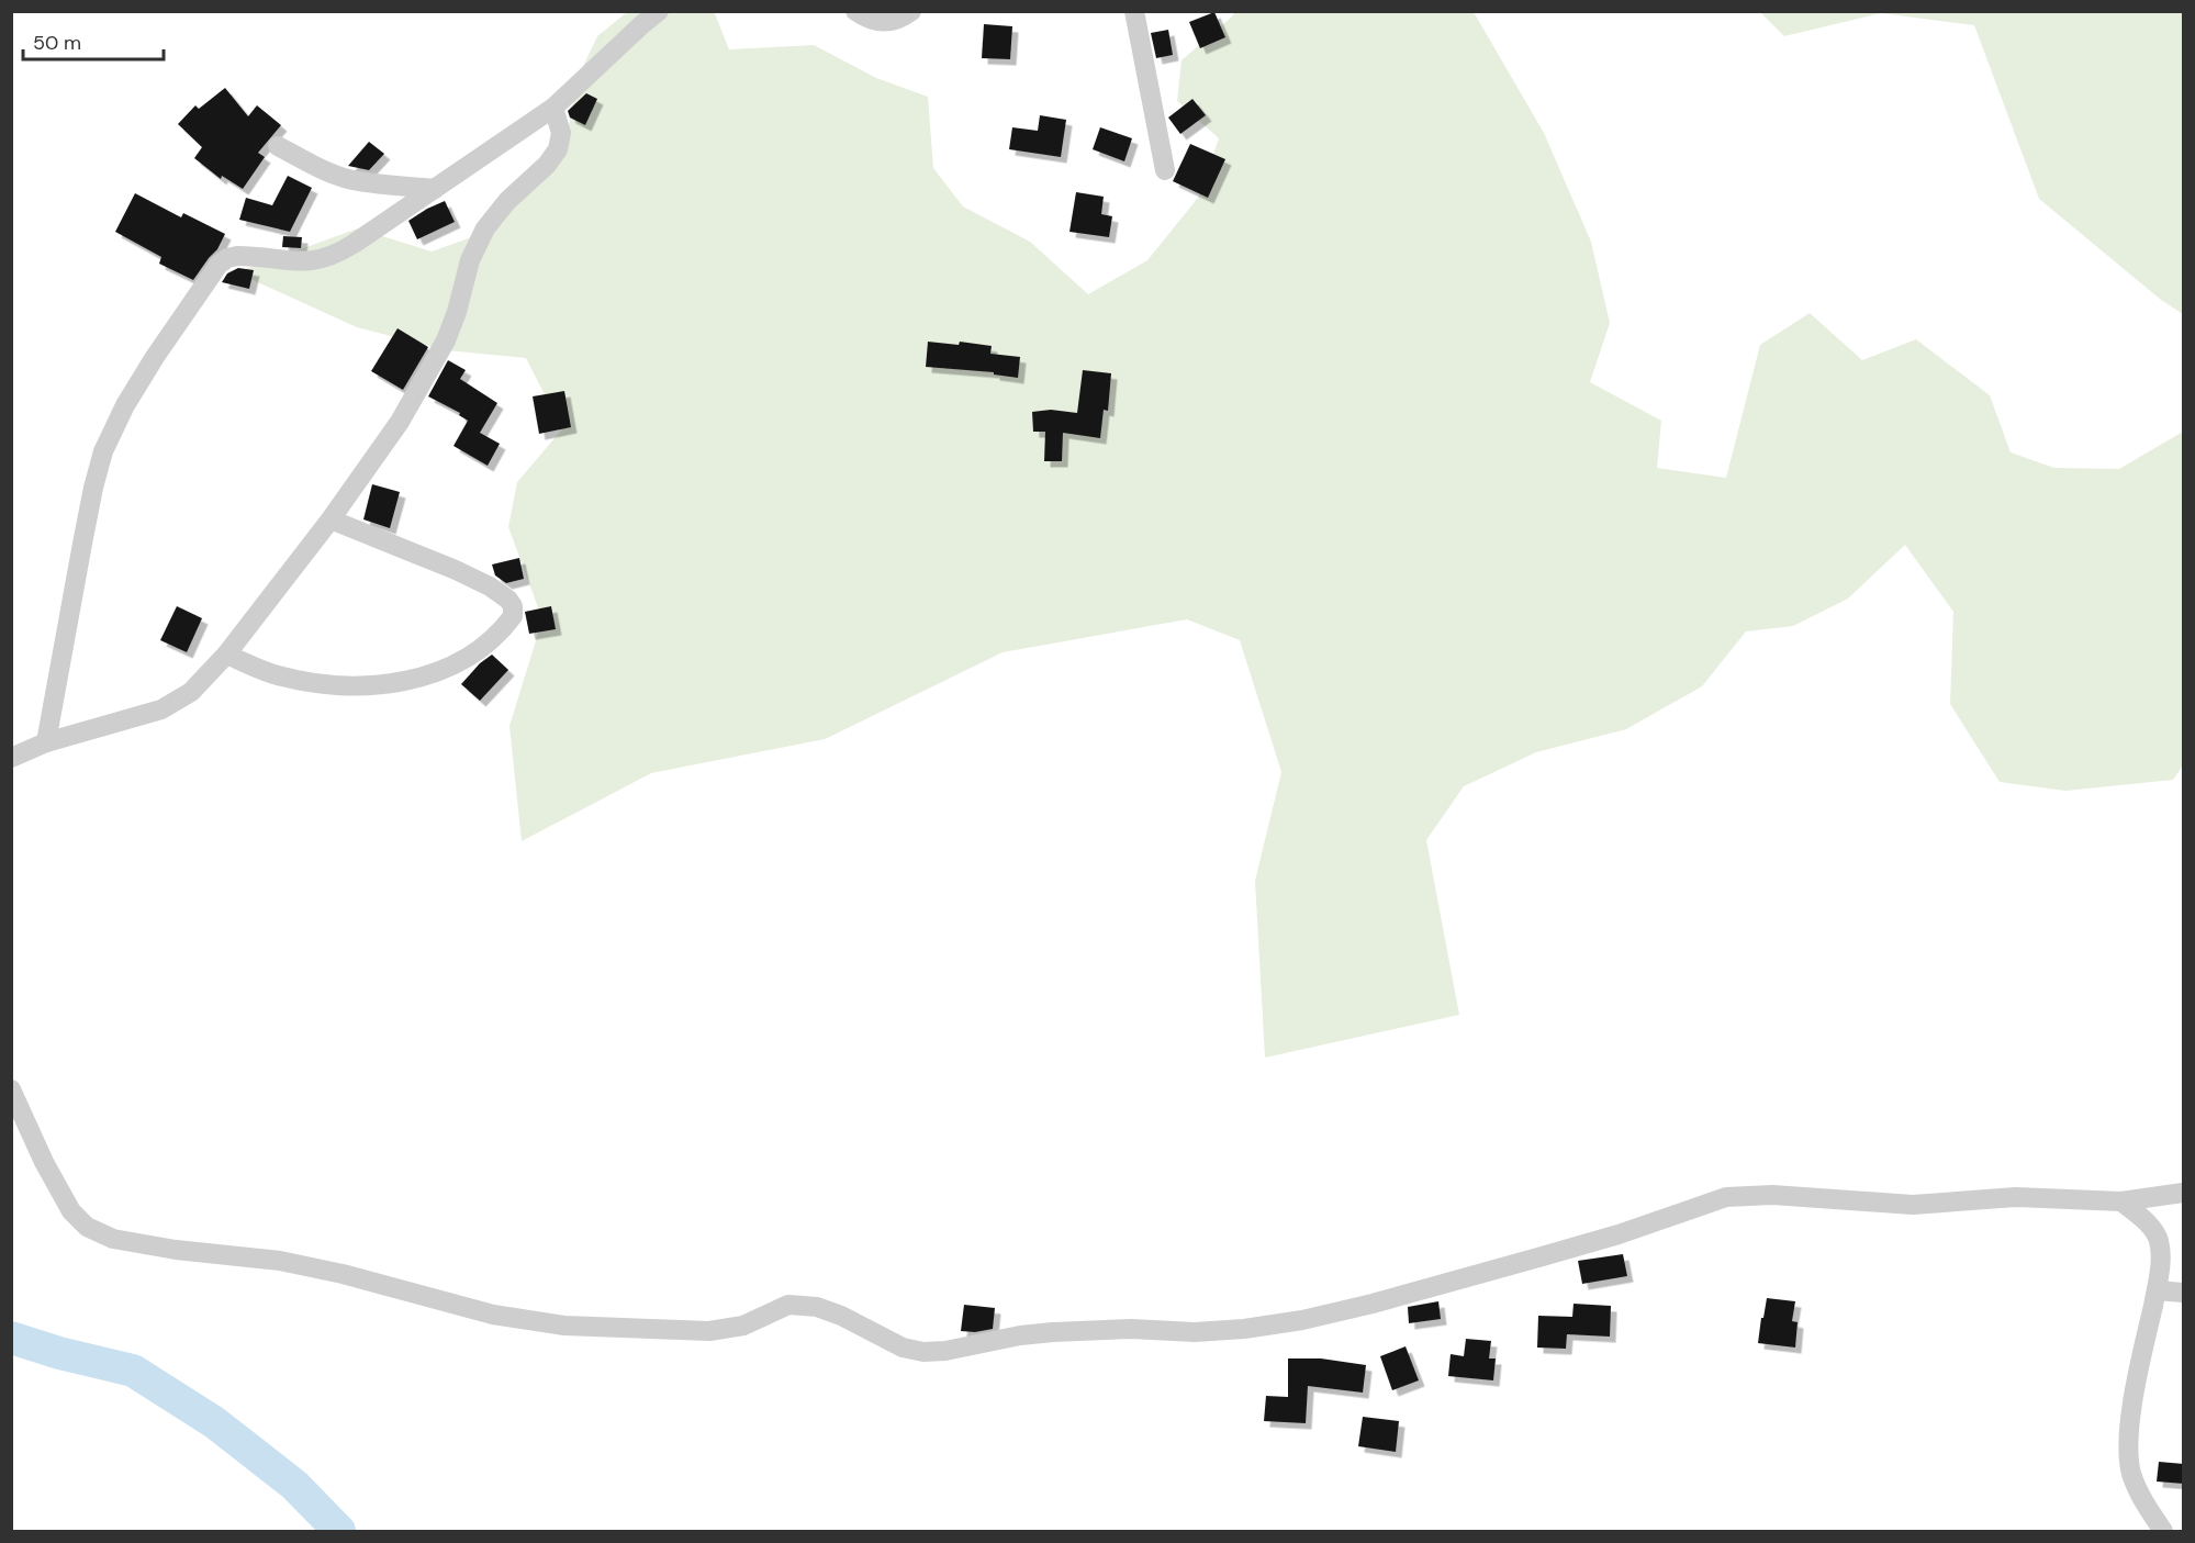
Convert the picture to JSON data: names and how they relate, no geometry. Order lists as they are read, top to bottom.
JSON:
{
  "scale_bar": "50 m"
}
